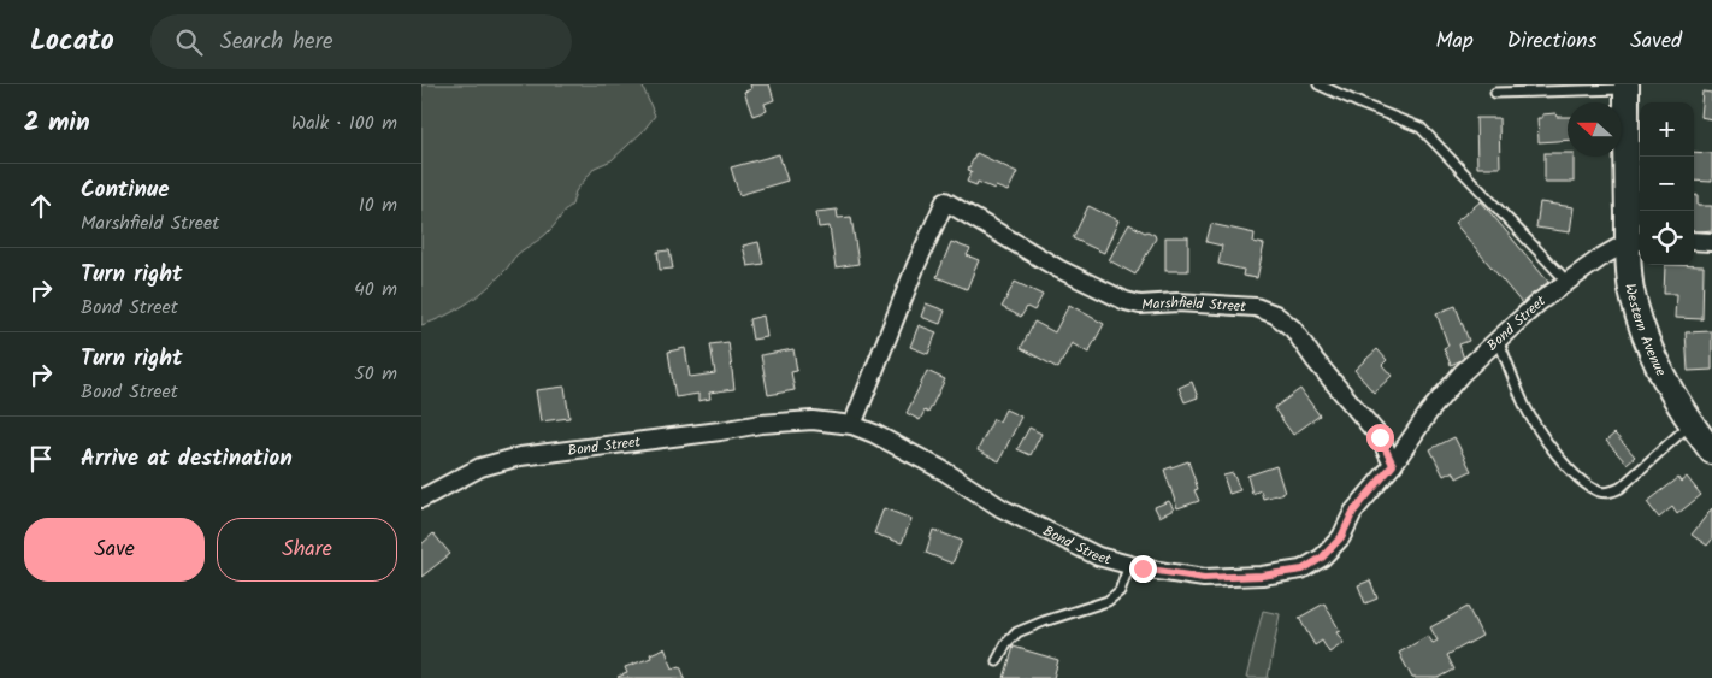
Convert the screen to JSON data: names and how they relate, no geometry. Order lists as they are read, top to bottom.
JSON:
{
  "streets": {
    "main road": ["Western Avenue"],
    "street": ["Marshfield Street", "Bond Street"]
  },
  "crossings": [
    ["Marshfield Street", "Bond Street"],
    ["Bond Street", "Western Avenue"]
  ],
  "north": "left",
  "page": {
    "header": "Locato",
    "search": "Search here",
    "nav": ["Map", "Directions", "Saved"],
    "heading": ["2 min", "Walk · 100 m"],
    "map_buttons": ["+", "−"],
    "list": [
      ["Continue", "Marshfield Street", "10 m"],
      ["Turn right", "Bond Street", "40 m"],
      ["Turn right", "Bond Street", "50 m"],
      "Arrive at destination"
    ],
    "buttons": ["Save", "Share"]
  }
}
